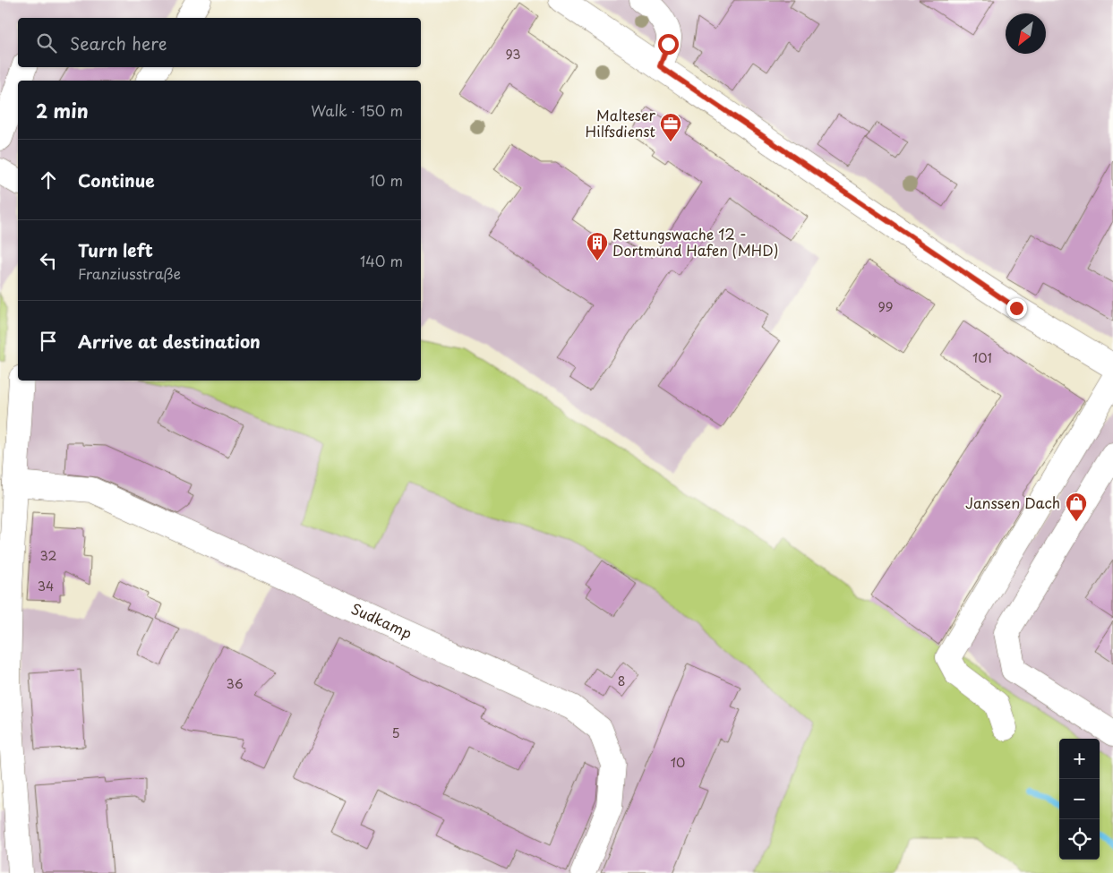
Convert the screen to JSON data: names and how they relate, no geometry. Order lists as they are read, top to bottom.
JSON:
{
  "streets": {
    "street": ["Sudkamp"]
  },
  "places": {
    "office": ["Malteser Hilfsdienst"],
    "building": ["Rettungswache 12 - Dortmund Hafen (MHD)"],
    "shop": ["Janssen Dach"]
  },
  "house_numbers": [
    "93",
    "99",
    "101",
    "32",
    "34",
    "8",
    "36",
    "5",
    "10"
  ],
  "north": "bottom left",
  "page": {
    "search": "Search here",
    "heading": ["2 min", "Walk · 150 m"],
    "list": [
      ["Continue", "10 m"],
      ["Turn left", "Franziusstraße", "140 m"],
      "Arrive at destination"
    ],
    "map_buttons": ["+", "−"]
  }
}
